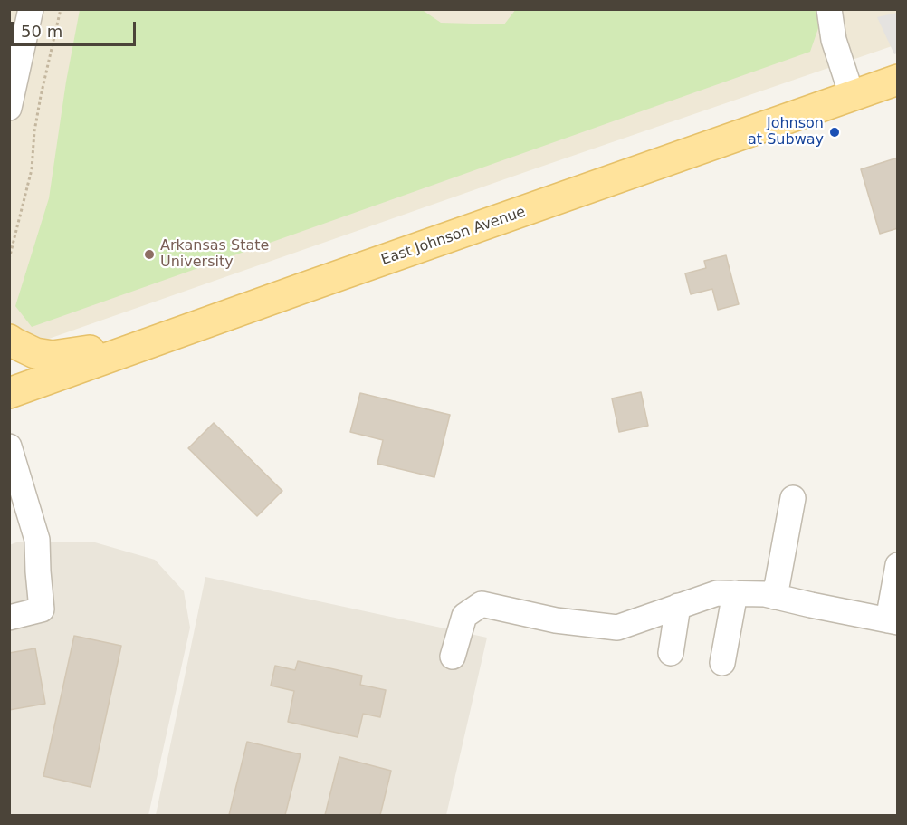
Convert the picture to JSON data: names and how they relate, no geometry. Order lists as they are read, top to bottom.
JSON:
{
  "streets": {
    "main road": ["East Johnson Avenue"]
  },
  "places": ["Johnson at Subway", "Arkansas State University"],
  "scale_bar": "50 m"
}
